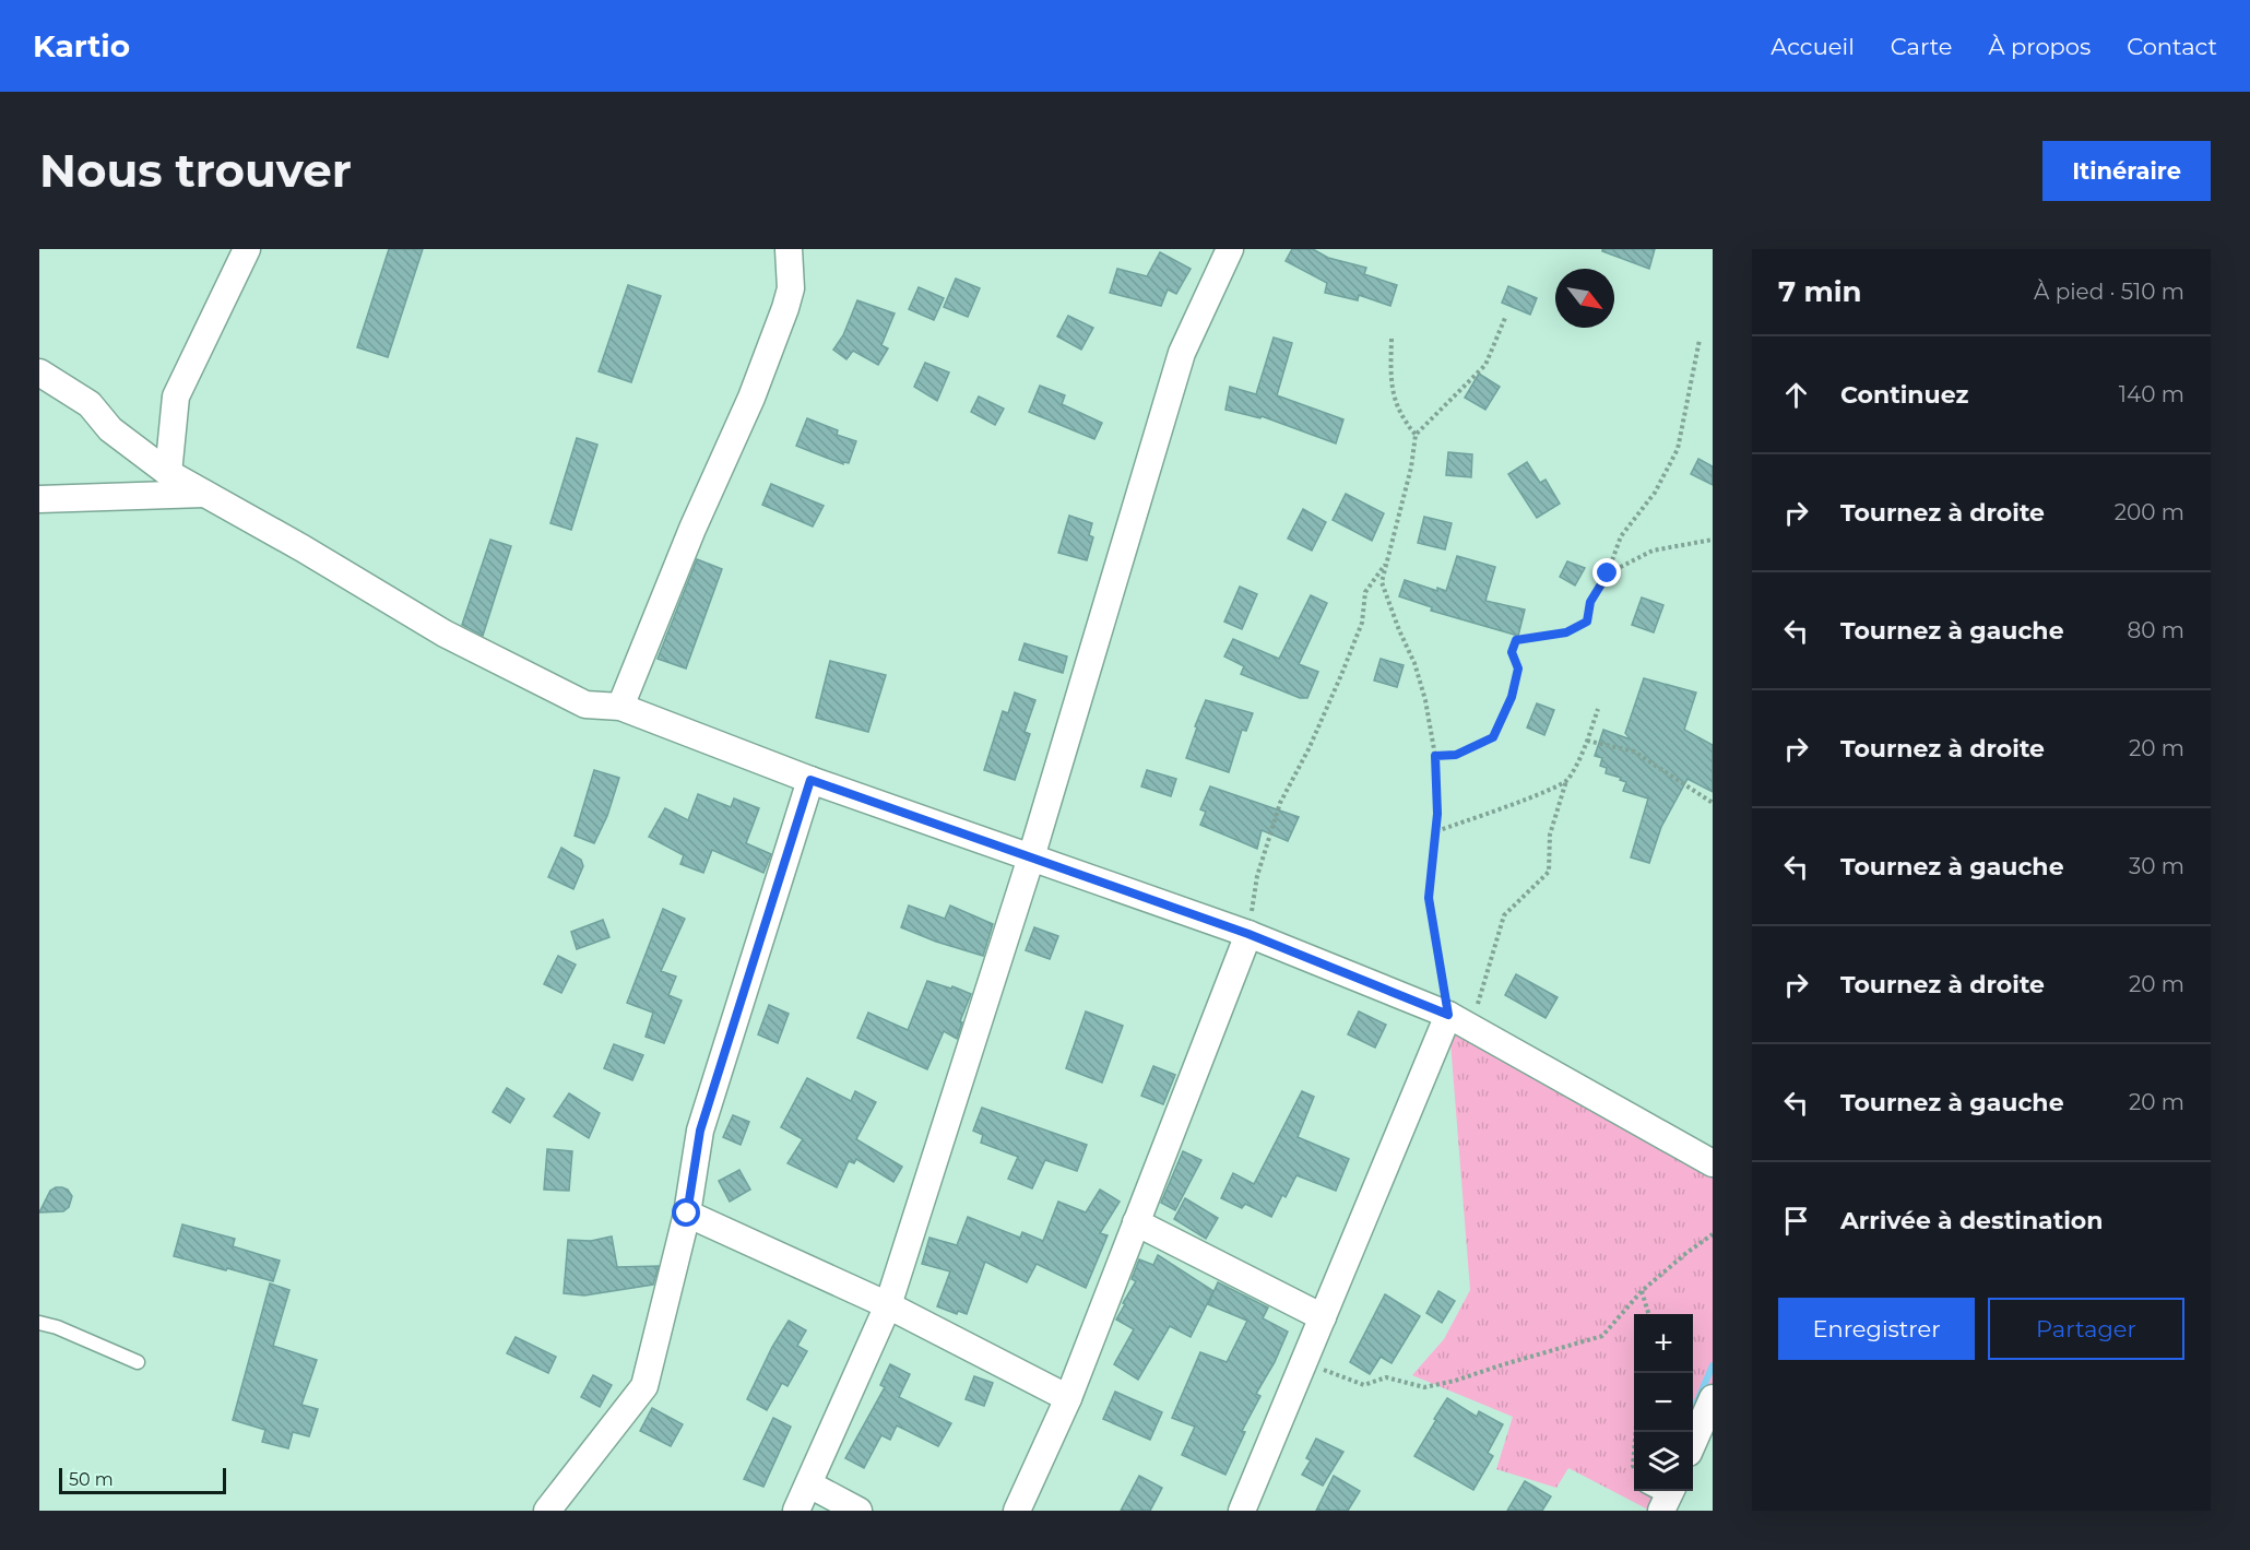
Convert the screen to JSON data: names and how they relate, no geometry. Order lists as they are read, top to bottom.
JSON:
{
  "scale_bar": "50 m",
  "north": "bottom right",
  "page": {
    "header": "Kartio",
    "nav": [
      "Accueil",
      "Carte",
      "À propos",
      "Contact"
    ],
    "buttons": [
      "Itinéraire",
      ["Enregistrer", "Partager"]
    ],
    "title": "Nous trouver",
    "heading": ["7 min", "À pied · 510 m"],
    "list": [
      ["Continuez", "140 m"],
      ["Tournez à droite", "200 m"],
      ["Tournez à gauche", "80 m"],
      ["Tournez à droite", "20 m"],
      ["Tournez à gauche", "30 m"],
      ["Tournez à droite", "20 m"],
      ["Tournez à gauche", "20 m"],
      "Arrivée à destination"
    ],
    "map_buttons": ["+", "−"],
    "scale": "50 m"
  }
}
